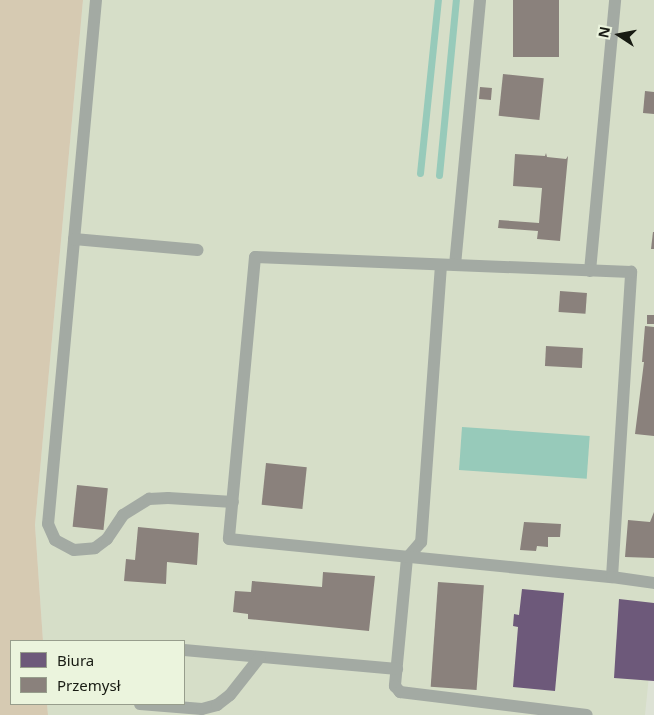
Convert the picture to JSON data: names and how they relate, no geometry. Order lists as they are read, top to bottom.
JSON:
{
  "legend": ["Biura", "Przemysł"],
  "north": "left"
}
